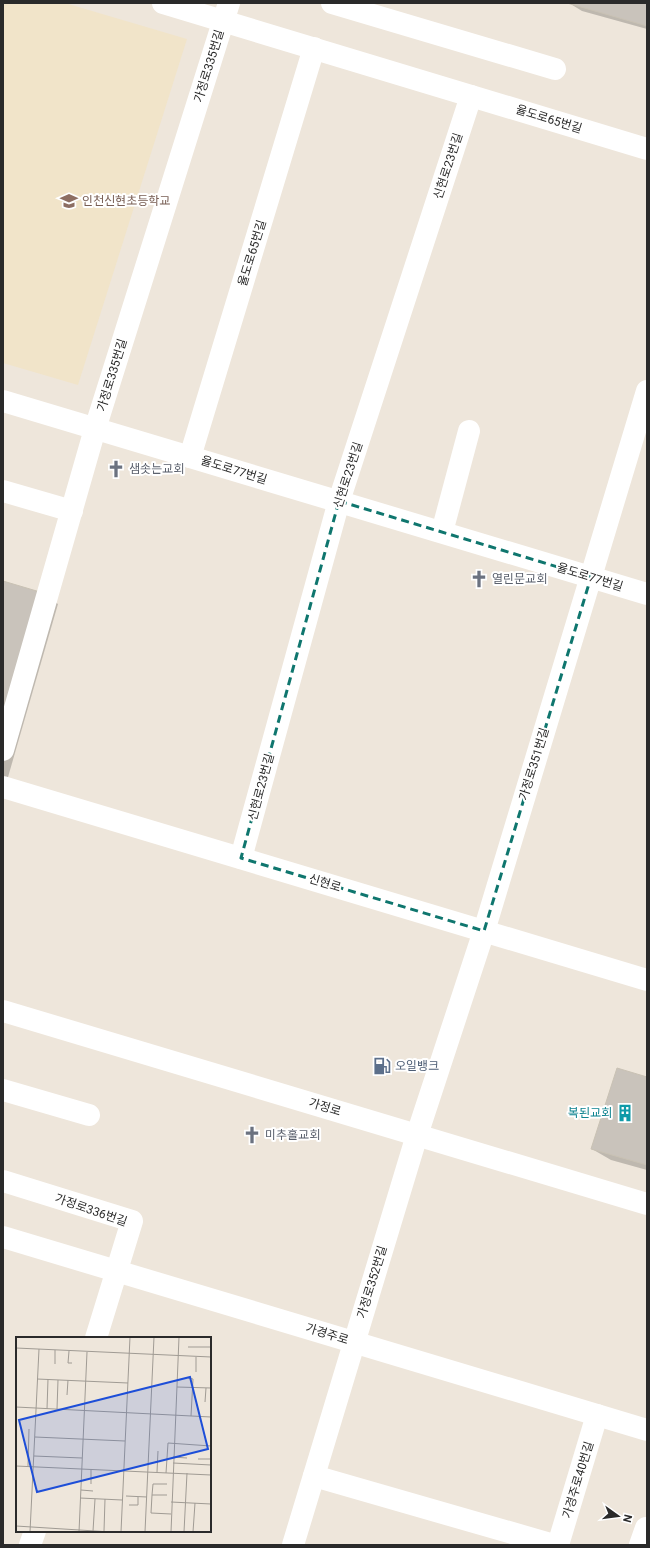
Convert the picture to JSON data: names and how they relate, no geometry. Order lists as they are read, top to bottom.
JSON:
{
  "streets": {
    "street": [
      "가정로335번길",
      "율도로65번길",
      "신현로23번길",
      "율도로77번길",
      "가정로351번길",
      "신현로",
      "가정로",
      "가정로336번길",
      "가정로352번길",
      "가경주로",
      "가경주로40번길"
    ]
  },
  "crossings": [
    ["가정로335번길", "율도로65번길"],
    ["가정로335번길", "율도로77번길"],
    ["율도로65번길", "신현로23번길"],
    ["율도로65번길", "율도로77번길"],
    ["신현로23번길", "율도로77번길"],
    ["신현로23번길", "신현로"],
    ["율도로77번길", "가정로351번길"],
    ["가정로351번길", "신현로"],
    ["가정로351번길", "가정로"],
    ["가정로351번길", "가정로352번길"],
    ["가정로", "가정로352번길"],
    ["가정로336번길", "가경주로"],
    ["가정로352번길", "가경주로"],
    ["가경주로", "가경주로40번길"]
  ],
  "places": {
    "school or university": ["인천신현초등학교"],
    "church": ["샘솟는교회", "열린문교회", "미추홀교회"],
    "fuel station": ["오일뱅크"],
    "building": ["복된교회"]
  },
  "north": "right"
}
